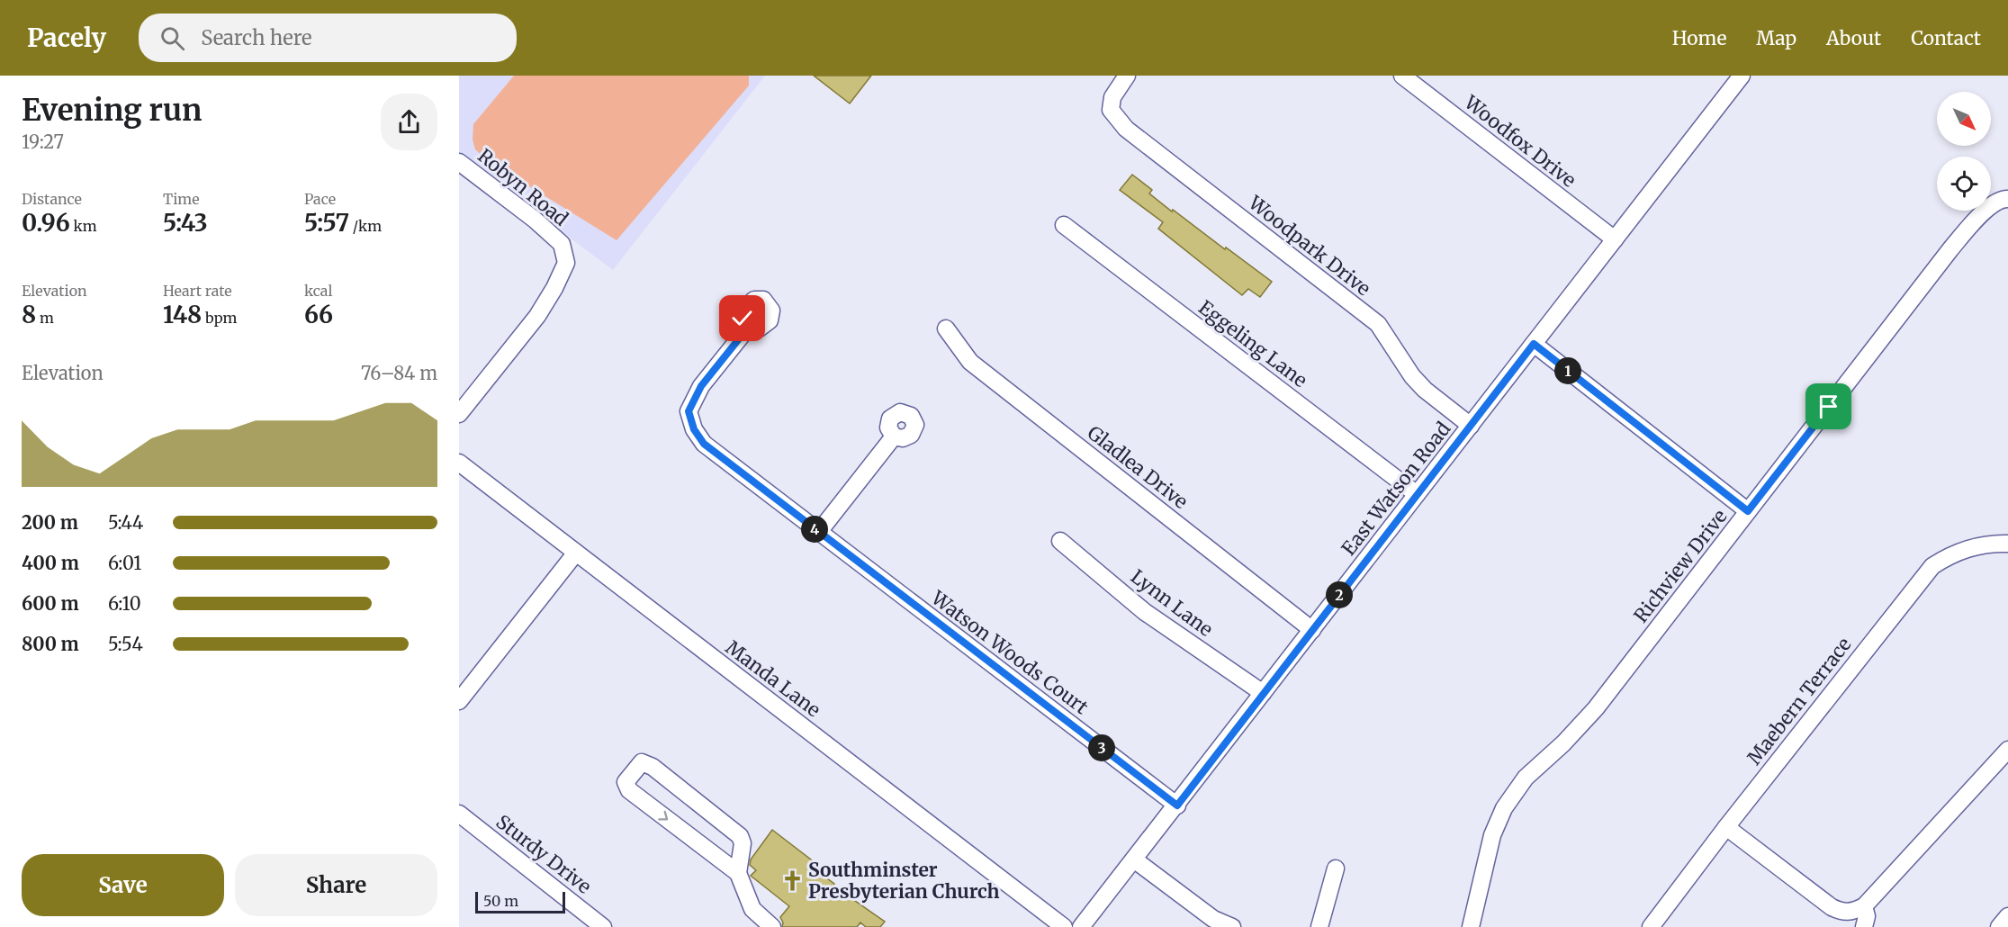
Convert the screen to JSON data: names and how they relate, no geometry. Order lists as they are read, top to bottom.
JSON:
{
  "streets": {
    "street": [
      "Woodfox Drive",
      "Robyn Road",
      "Woodpark Drive",
      "Eggeling Lane",
      "Gladlea Drive",
      "East Watson Road",
      "Richview Drive",
      "Lynn Lane",
      "Watson Woods Court",
      "Manda Lane",
      "Maebern Terrace",
      "Sturdy Drive"
    ]
  },
  "crossings": [
    ["Woodfox Drive", "East Watson Road"],
    ["Woodpark Drive", "East Watson Road"],
    ["Eggeling Lane", "East Watson Road"],
    ["Gladlea Drive", "East Watson Road"],
    ["East Watson Road", "Lynn Lane"],
    ["East Watson Road", "Watson Woods Court"]
  ],
  "places": {
    "church": ["Southminster Presbyterian Church"]
  },
  "scale_bar": "50 m",
  "north": "bottom right",
  "page": {
    "header": "Pacely",
    "search": "Search here",
    "nav": [
      "Home",
      "Map",
      "About",
      "Contact"
    ],
    "heading": ["Evening run", "19:27"],
    "stats": [
      ["Distance", "0.96 km"],
      ["Time", "5:43"],
      ["Pace", "5:57 /km"],
      ["Elevation", "8 m"],
      ["Heart rate", "148 bpm"],
      ["kcal", "66"]
    ],
    "chart": ["Elevation", "76–84 m"],
    "pins": [
      "1",
      "4",
      "2",
      "3"
    ],
    "list": [
      {
        "name": "200 m",
        "note": "5:44"
      },
      {
        "name": "400 m",
        "note": "6:01"
      },
      {
        "name": "600 m",
        "note": "6:10"
      },
      {
        "name": "800 m",
        "note": "5:54"
      }
    ],
    "buttons": ["Save", "Share"],
    "scale": "50 m"
  }
}
